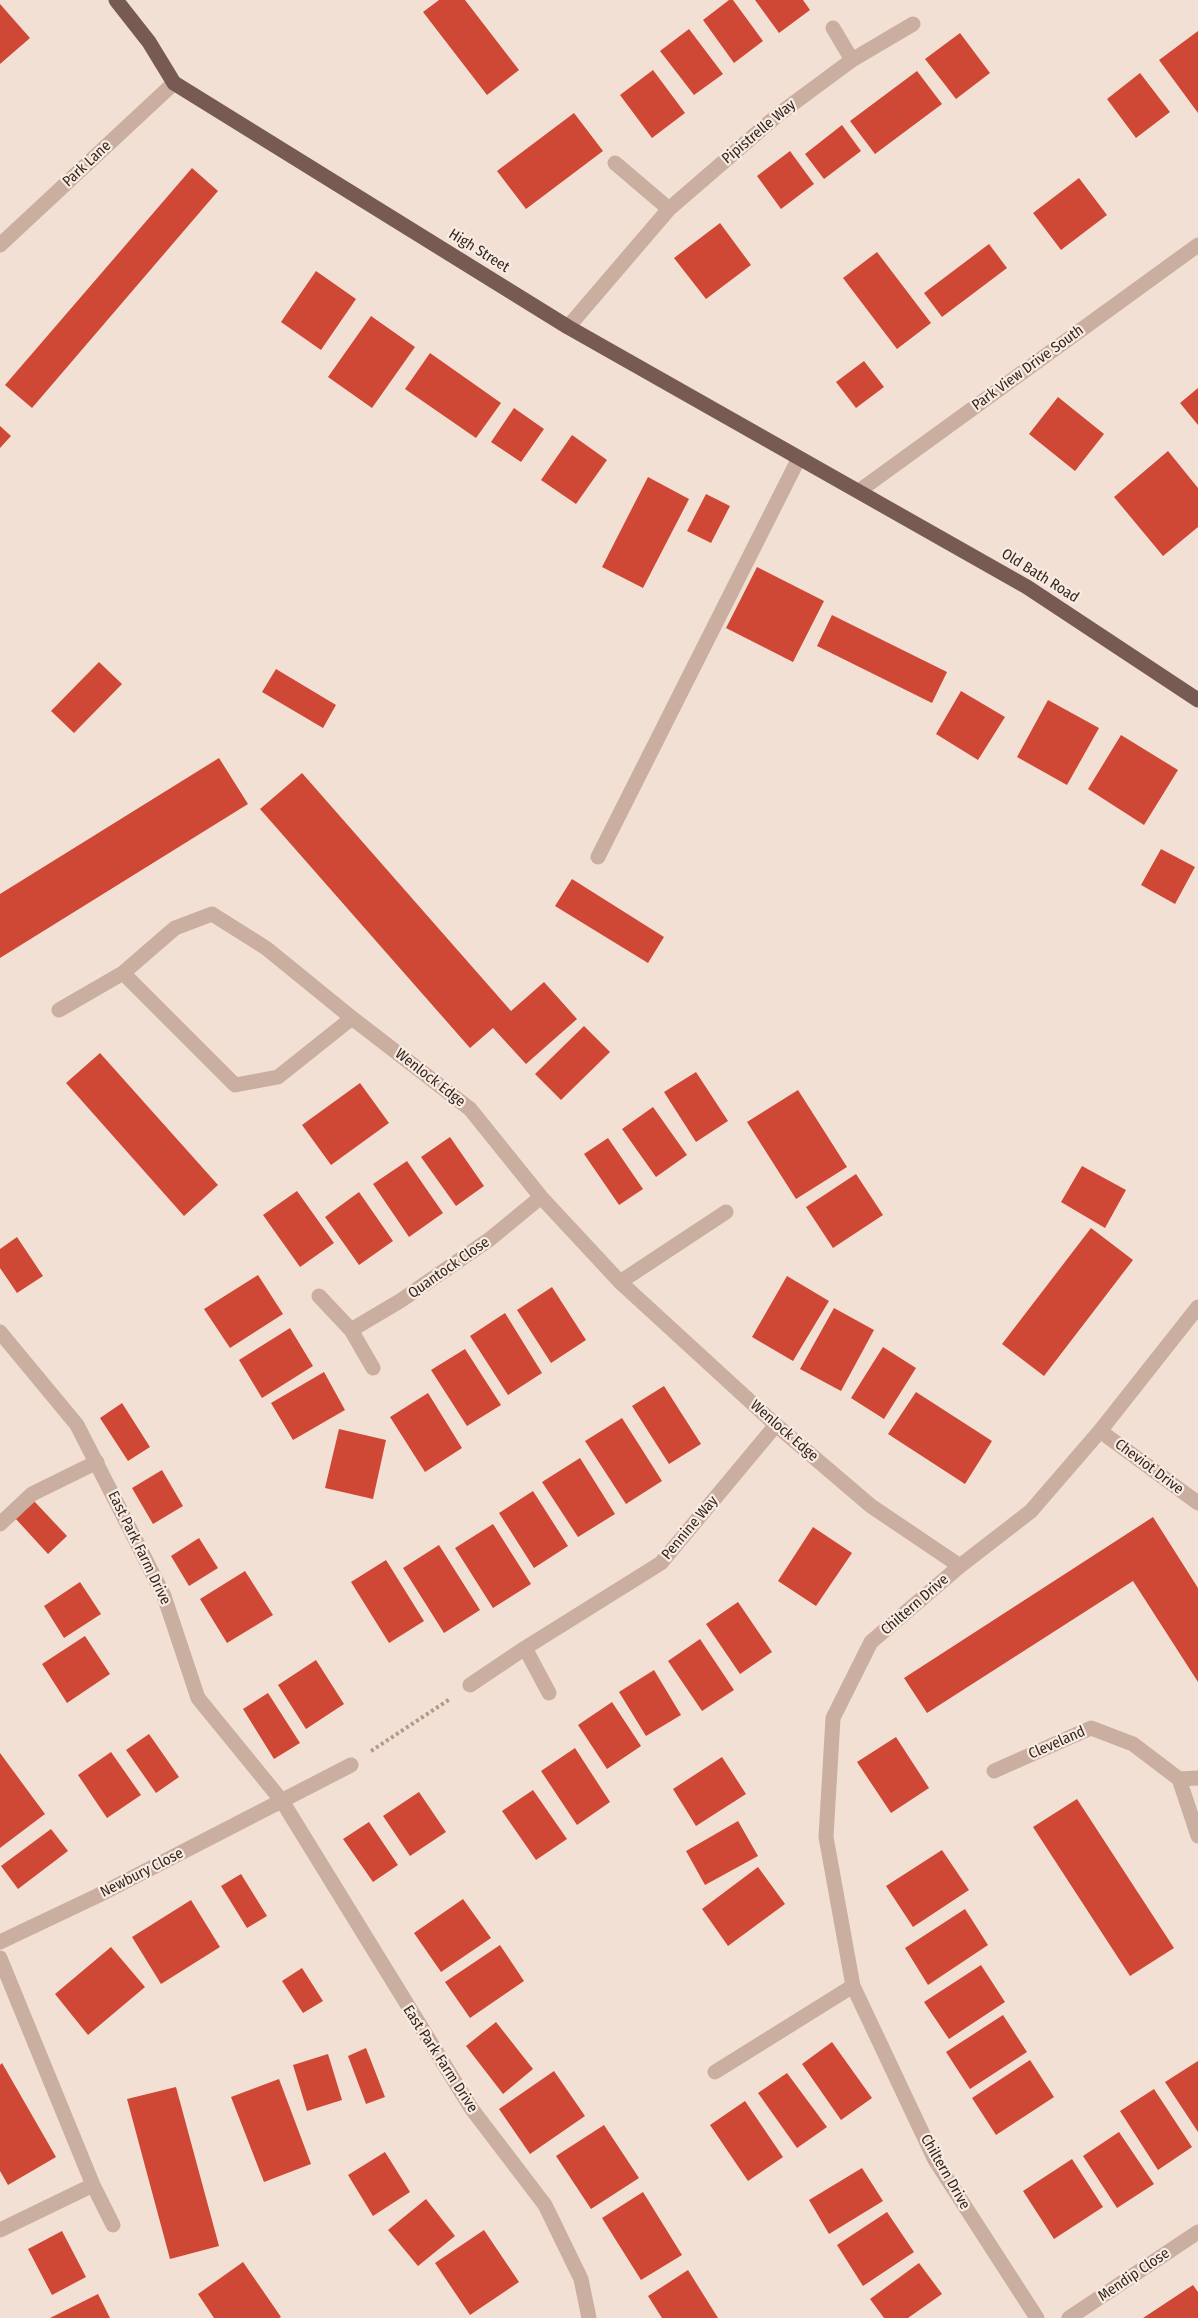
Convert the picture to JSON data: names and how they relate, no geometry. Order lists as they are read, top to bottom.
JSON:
{
  "streets": {
    "main road": ["High Street", "Old Bath Road"],
    "street": [
      "Pipistrelle Way",
      "Park Lane",
      "Park View Drive South",
      "Wenlock Edge",
      "Quantock Close",
      "Cheviot Drive",
      "Pennine Way",
      "East Park Farm Drive",
      "Chiltern Drive",
      "Cleveland",
      "Newbury Close",
      "Mendip Close"
    ]
  },
  "crossings": [
    ["Pipistrelle Way", "High Street"],
    ["Park Lane", "High Street"],
    ["High Street", "Park View Drive South"],
    ["High Street", "Old Bath Road"],
    ["Park View Drive South", "Old Bath Road"],
    ["Wenlock Edge", "Quantock Close"],
    ["Wenlock Edge", "Pennine Way"],
    ["Wenlock Edge", "Chiltern Drive"],
    ["Cheviot Drive", "Chiltern Drive"],
    ["East Park Farm Drive", "Newbury Close"]
  ]
}
